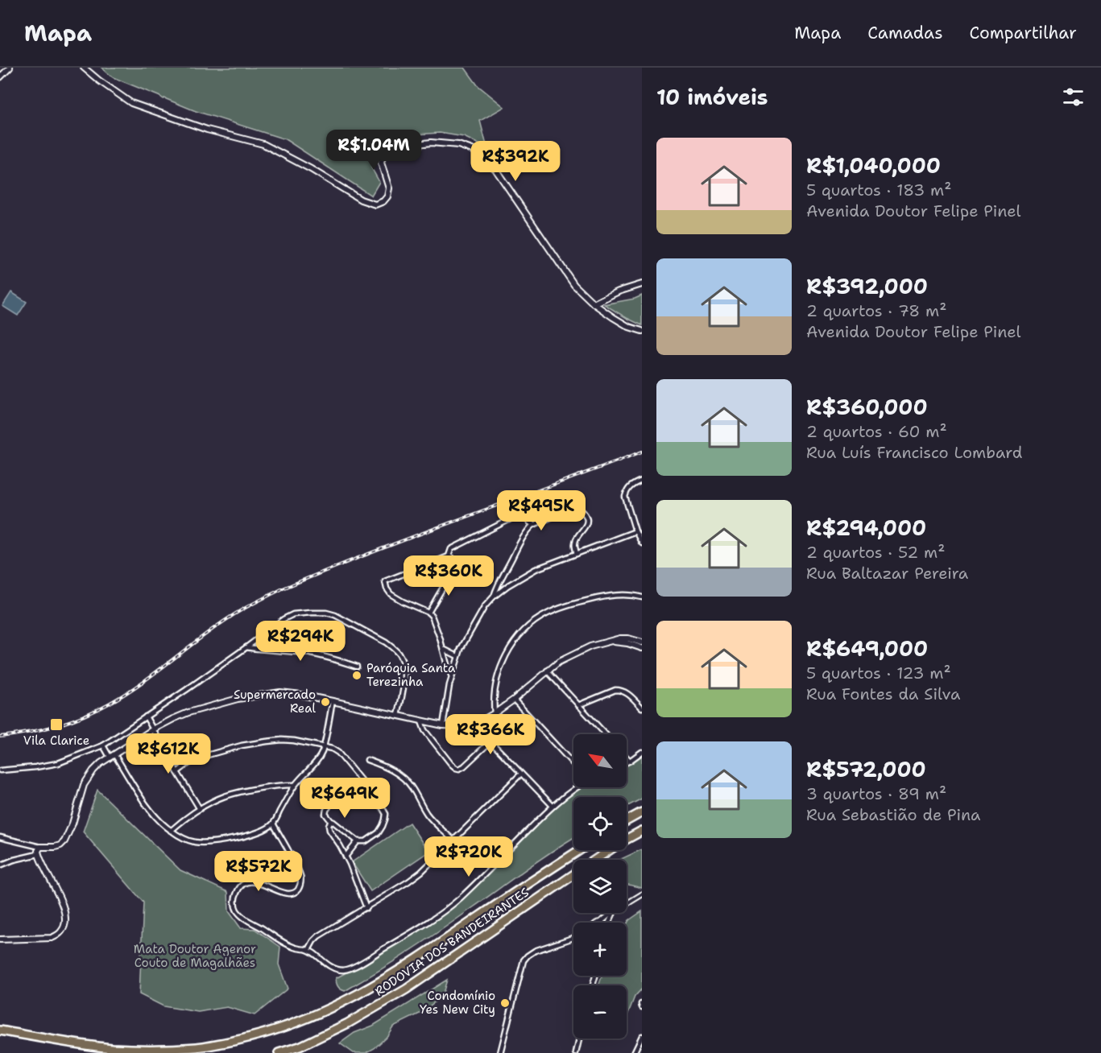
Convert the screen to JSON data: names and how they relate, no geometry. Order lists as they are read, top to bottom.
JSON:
{
  "streets": {
    "highway": ["RODOVIA DOS BANDEIRANTES"]
  },
  "parks": ["Mata Doutor Agenor Couto de Magalhães"],
  "places": {
    "other": ["Paróquia Santa Terezinha", "Supermercado Real", "Condomínio Yes New City"],
    "transit": ["Vila Clarice"]
  },
  "north": "top left",
  "page": {
    "header": "Mapa",
    "nav": ["Mapa", "Camadas", "Compartilhar"],
    "heading": "10 imóveis",
    "list": [
      {
        "name": "R$1,040,000",
        "note": "5 quartos · 183 m² · Avenida Doutor Felipe Pinel"
      },
      {
        "name": "R$392,000",
        "note": "2 quartos · 78 m² · Avenida Doutor Felipe Pinel"
      },
      {
        "name": "R$360,000",
        "note": "2 quartos · 60 m² · Rua Luís Francisco Lombard"
      },
      {
        "name": "R$294,000",
        "note": "2 quartos · 52 m² · Rua Baltazar Pereira"
      },
      {
        "name": "R$649,000",
        "note": "5 quartos · 123 m² · Rua Fontes da Silva"
      },
      {
        "name": "R$572,000",
        "note": "3 quartos · 89 m² · Rua Sebastião de Pina"
      }
    ],
    "price": [
      "R$1.04M",
      "R$392K",
      "R$495K",
      "R$360K",
      "R$294K",
      "R$366K",
      "R$612K",
      "R$649K",
      "R$720K",
      "R$572K"
    ],
    "map_buttons": ["+", "−"]
  }
}
